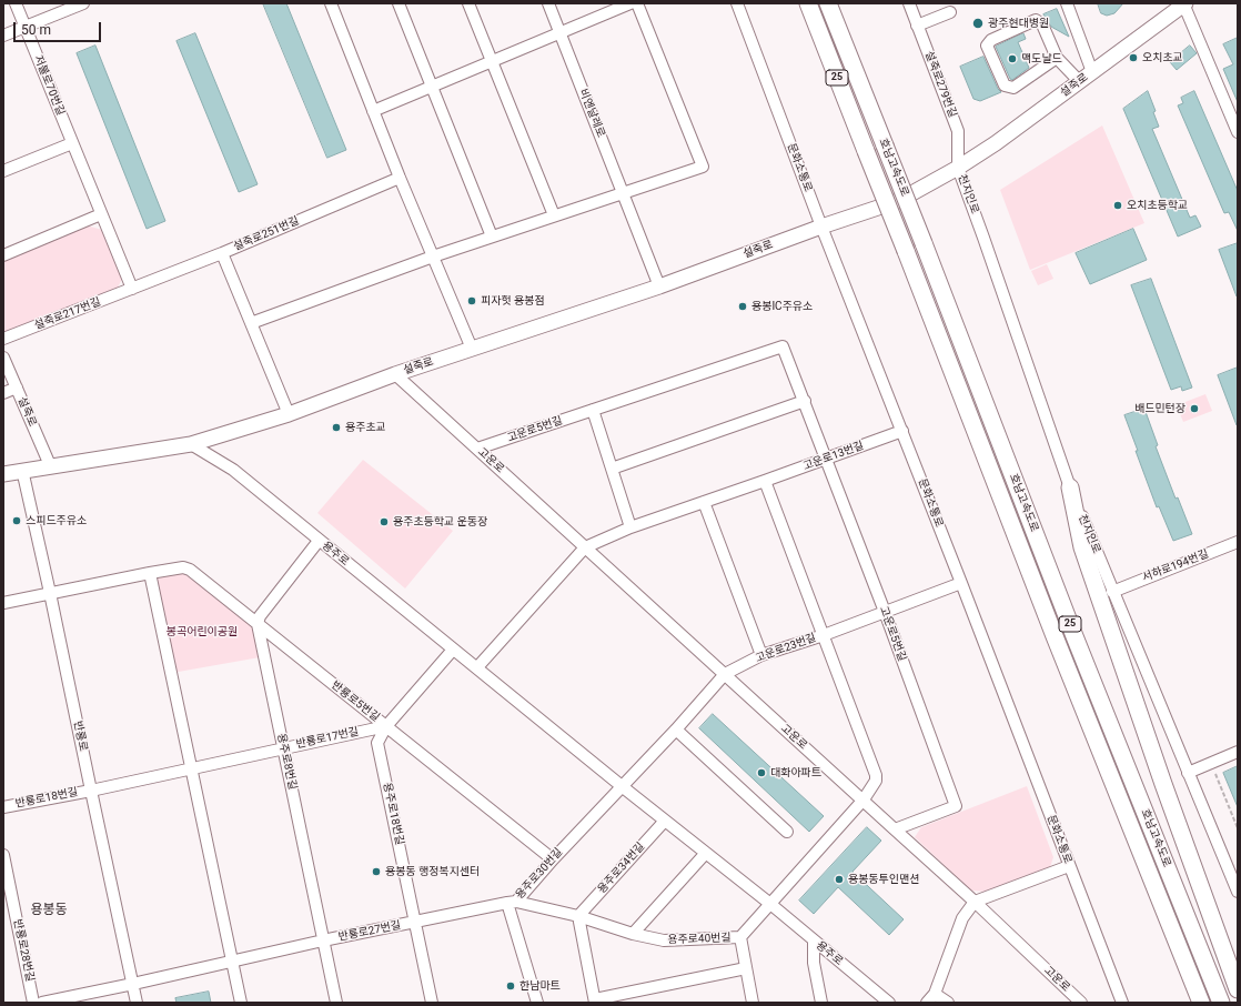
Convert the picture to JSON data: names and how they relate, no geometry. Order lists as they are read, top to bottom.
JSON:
{
  "streets": {
    "highway": ["25", "호남고속도로"],
    "main road": ["설죽로"],
    "street": [
      "설죽로279번길",
      "저불로70번길",
      "비엔날레로",
      "문화소통로",
      "천지인로",
      "설죽로251번길",
      "설죽로217번길",
      "고운로5번길",
      "고운로13번길",
      "고운로",
      "용주로",
      "서하로194번길",
      "고운로23번길",
      "반룡로5번길",
      "반룡로",
      "반룡로17번길",
      "용주로8번길",
      "반룡로18번길",
      "용주로18번길",
      "용주로34번길",
      "용주로30번길",
      "반룡로27번길",
      "용주로40번길",
      "반룡로28번길"
    ]
  },
  "crossings": [
    ["설죽로279번길", "설죽로"],
    ["설죽로279번길", "천지인로"],
    ["저불로70번길", "설죽로251번길"],
    ["저불로70번길", "설죽로217번길"],
    ["설죽로", "비엔날레로"],
    ["설죽로", "문화소통로"],
    ["설죽로", "천지인로"],
    ["설죽로", "고운로"],
    ["설죽로", "용주로"],
    ["설죽로", "반룡로"],
    ["문화소통로", "고운로13번길"],
    ["문화소통로", "고운로23번길"],
    ["천지인로", "서하로194번길"],
    ["설죽로251번길", "설죽로217번길"],
    ["고운로5번길", "고운로13번길"],
    ["고운로5번길", "고운로"],
    ["고운로5번길", "고운로23번길"],
    ["고운로13번길", "고운로"],
    ["고운로13번길", "고운로23번길"],
    ["고운로", "고운로23번길"],
    ["용주로", "용주로18번길"],
    ["용주로", "용주로34번길"],
    ["용주로", "용주로30번길"],
    ["용주로", "용주로40번길"],
    ["반룡로5번길", "반룡로"],
    ["반룡로5번길", "반룡로17번길"],
    ["반룡로5번길", "용주로8번길"],
    ["반룡로5번길", "용주로18번길"],
    ["반룡로5번길", "용주로30번길"],
    ["반룡로", "반룡로17번길"],
    ["반룡로", "반룡로18번길"],
    ["반룡로", "반룡로27번길"],
    ["반룡로17번길", "용주로8번길"],
    ["반룡로17번길", "반룡로18번길"],
    ["반룡로17번길", "용주로18번길"],
    ["용주로8번길", "반룡로27번길"],
    ["용주로18번길", "반룡로27번길"],
    ["용주로30번길", "반룡로27번길"]
  ],
  "districts": ["용봉동"],
  "parks": ["봉곡어린이공원"],
  "places": [
    "광주현대병원",
    "오치초교",
    "맥도날드",
    "오치초등학교",
    "피자헛 용봉점",
    "용봉IC주유소",
    "배드민턴장",
    "용주초교",
    "스피드주유소",
    "용주초등학교 운동장",
    "대화아파트",
    "용봉동 행정복지센터",
    "용봉동투인맨션",
    "한남마트"
  ],
  "scale_bar": "50 m"
}
